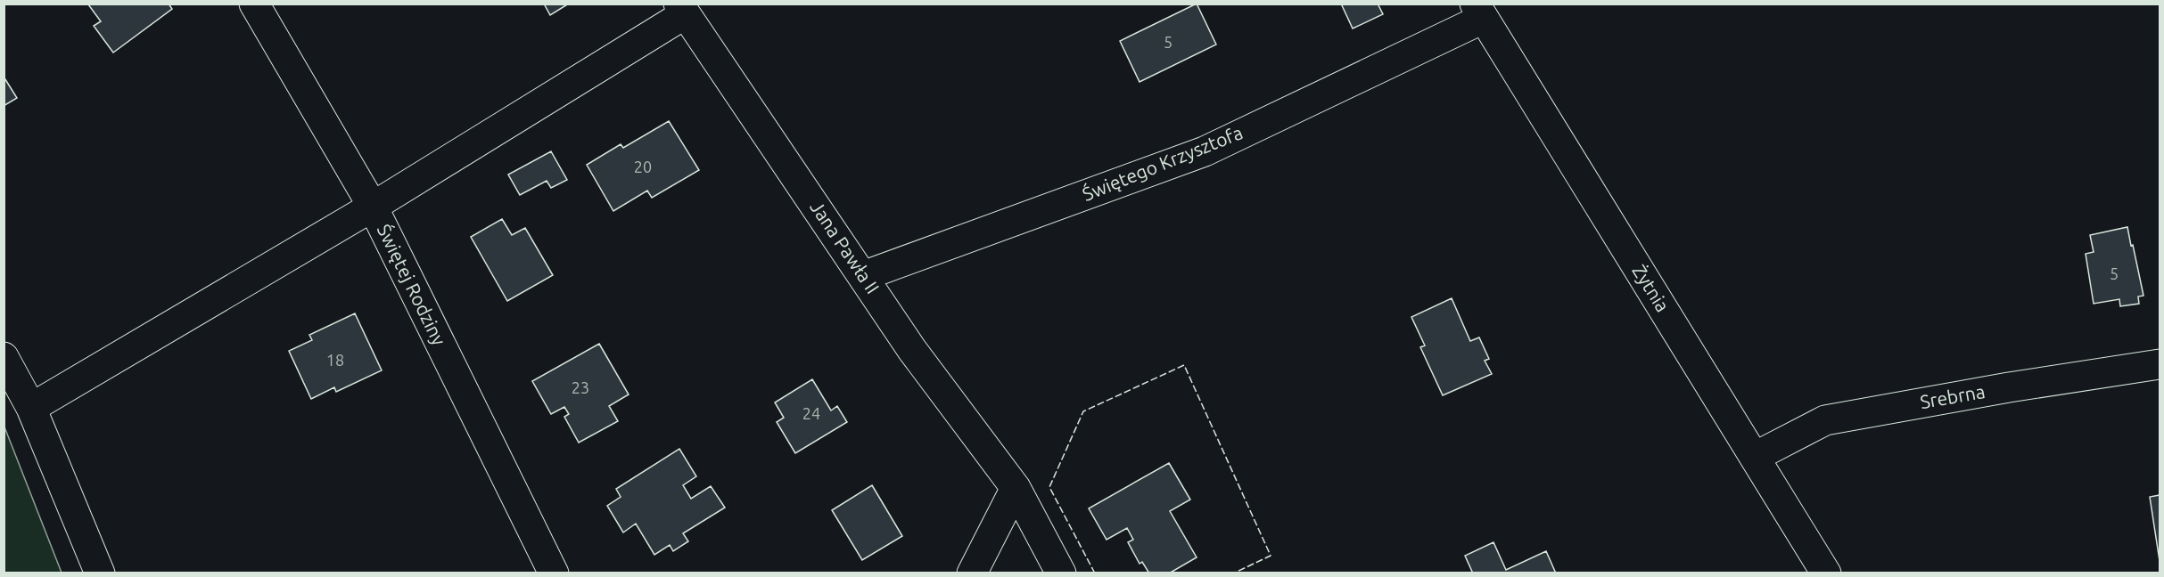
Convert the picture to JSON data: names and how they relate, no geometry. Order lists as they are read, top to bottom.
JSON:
{
  "streets": {
    "street": [
      "Świętego Krzysztofa",
      "Jana Pawła II",
      "Świętej Rodziny",
      "Żytnia",
      "Srebrna"
    ]
  },
  "crossings": [
    ["Świętego Krzysztofa", "Jana Pawła II"],
    ["Świętego Krzysztofa", "Żytnia"],
    ["Żytnia", "Srebrna"]
  ],
  "house_numbers": [
    "5",
    "20",
    "5",
    "18",
    "23",
    "24"
  ]
}
